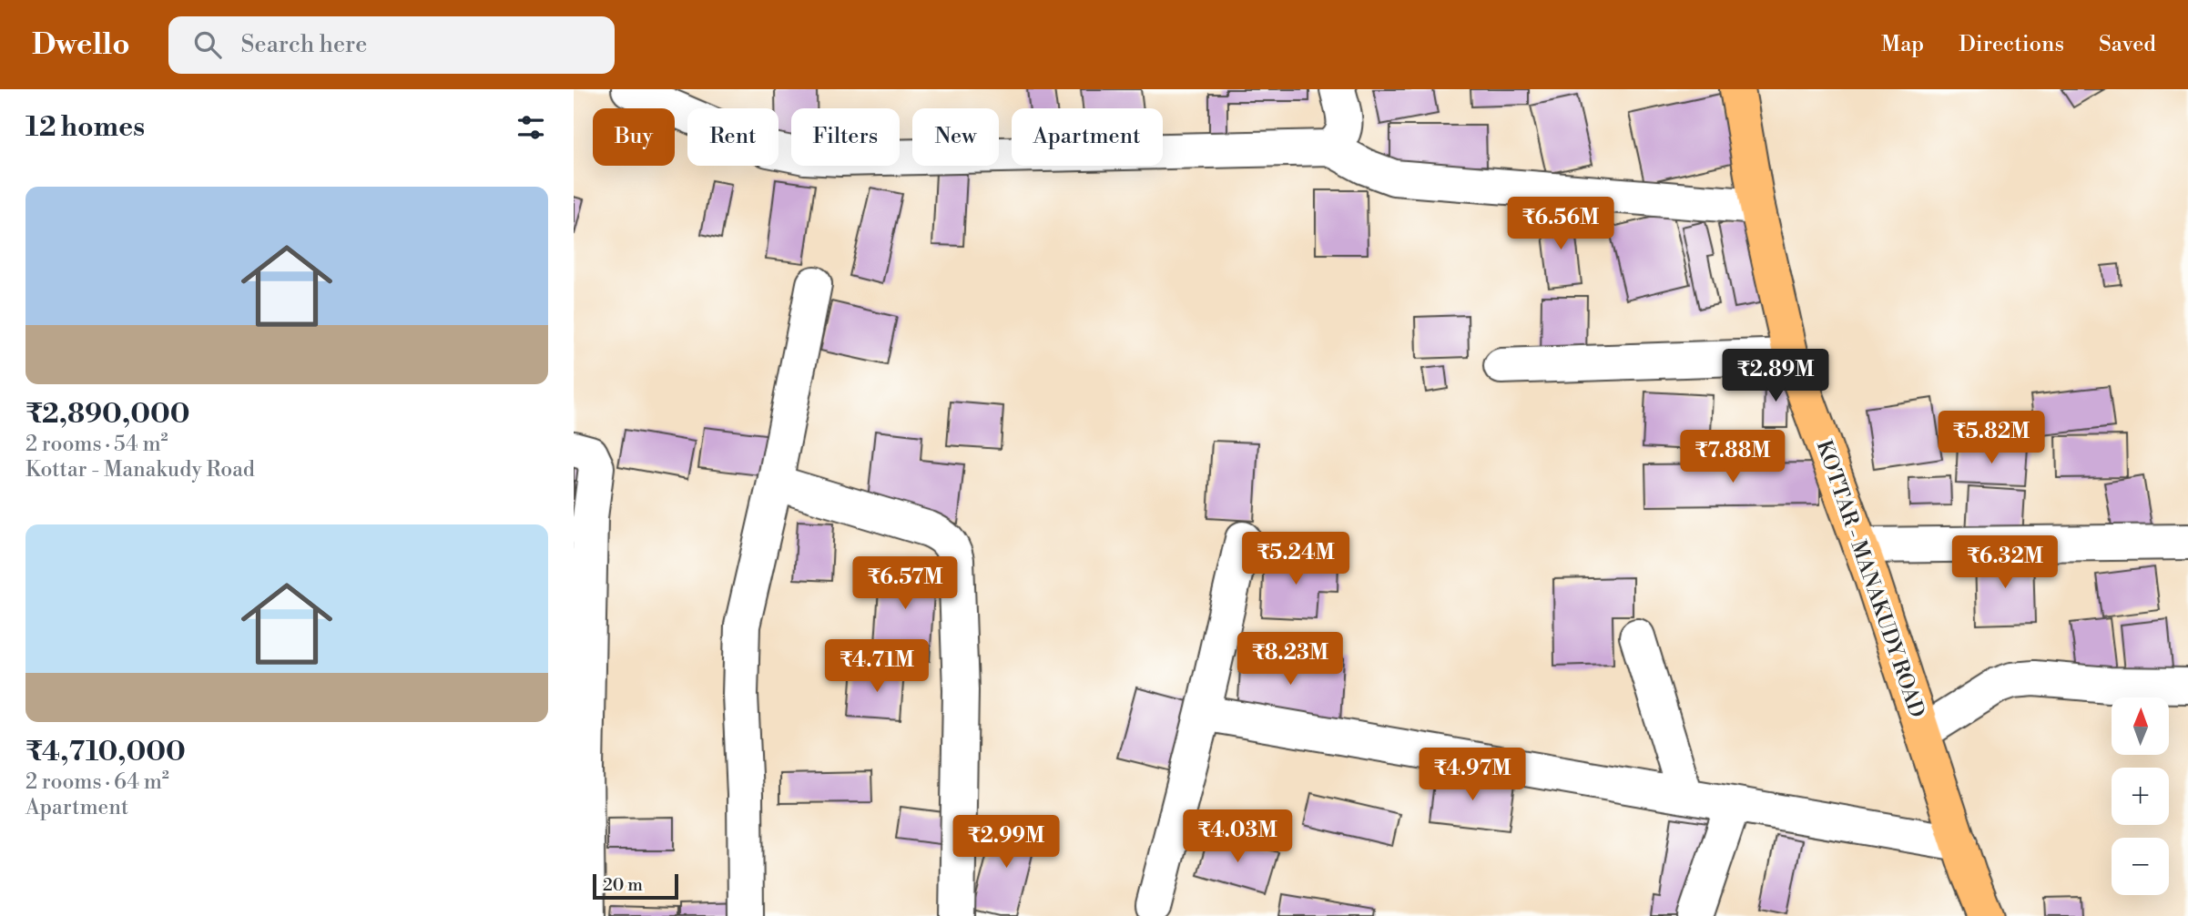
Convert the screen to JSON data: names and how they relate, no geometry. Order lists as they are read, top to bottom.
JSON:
{
  "streets": {
    "main road": ["KOTTAR - MANAKUDY ROAD"]
  },
  "scale_bar": "20 m",
  "north": "top",
  "page": {
    "header": "Dwello",
    "search": "Search here",
    "nav": ["Map", "Directions", "Saved"],
    "heading": "12 homes",
    "chip": [
      "Buy",
      "Rent",
      "Filters",
      "New",
      "Apartment"
    ],
    "list": [
      {
        "name": "₹2,890,000",
        "note": "2 rooms · 54 m² · Kottar - Manakudy Road"
      },
      {
        "name": "₹4,710,000",
        "note": "2 rooms · 64 m² · Apartment"
      }
    ],
    "price": [
      "₹6.56M",
      "₹2.89M",
      "₹5.82M",
      "₹7.88M",
      "₹5.24M",
      "₹6.32M",
      "₹6.57M",
      "₹8.23M",
      "₹4.71M",
      "₹4.97M",
      "₹4.03M",
      "₹2.99M"
    ],
    "map_buttons": ["+", "−"],
    "scale": "20 m"
  }
}
